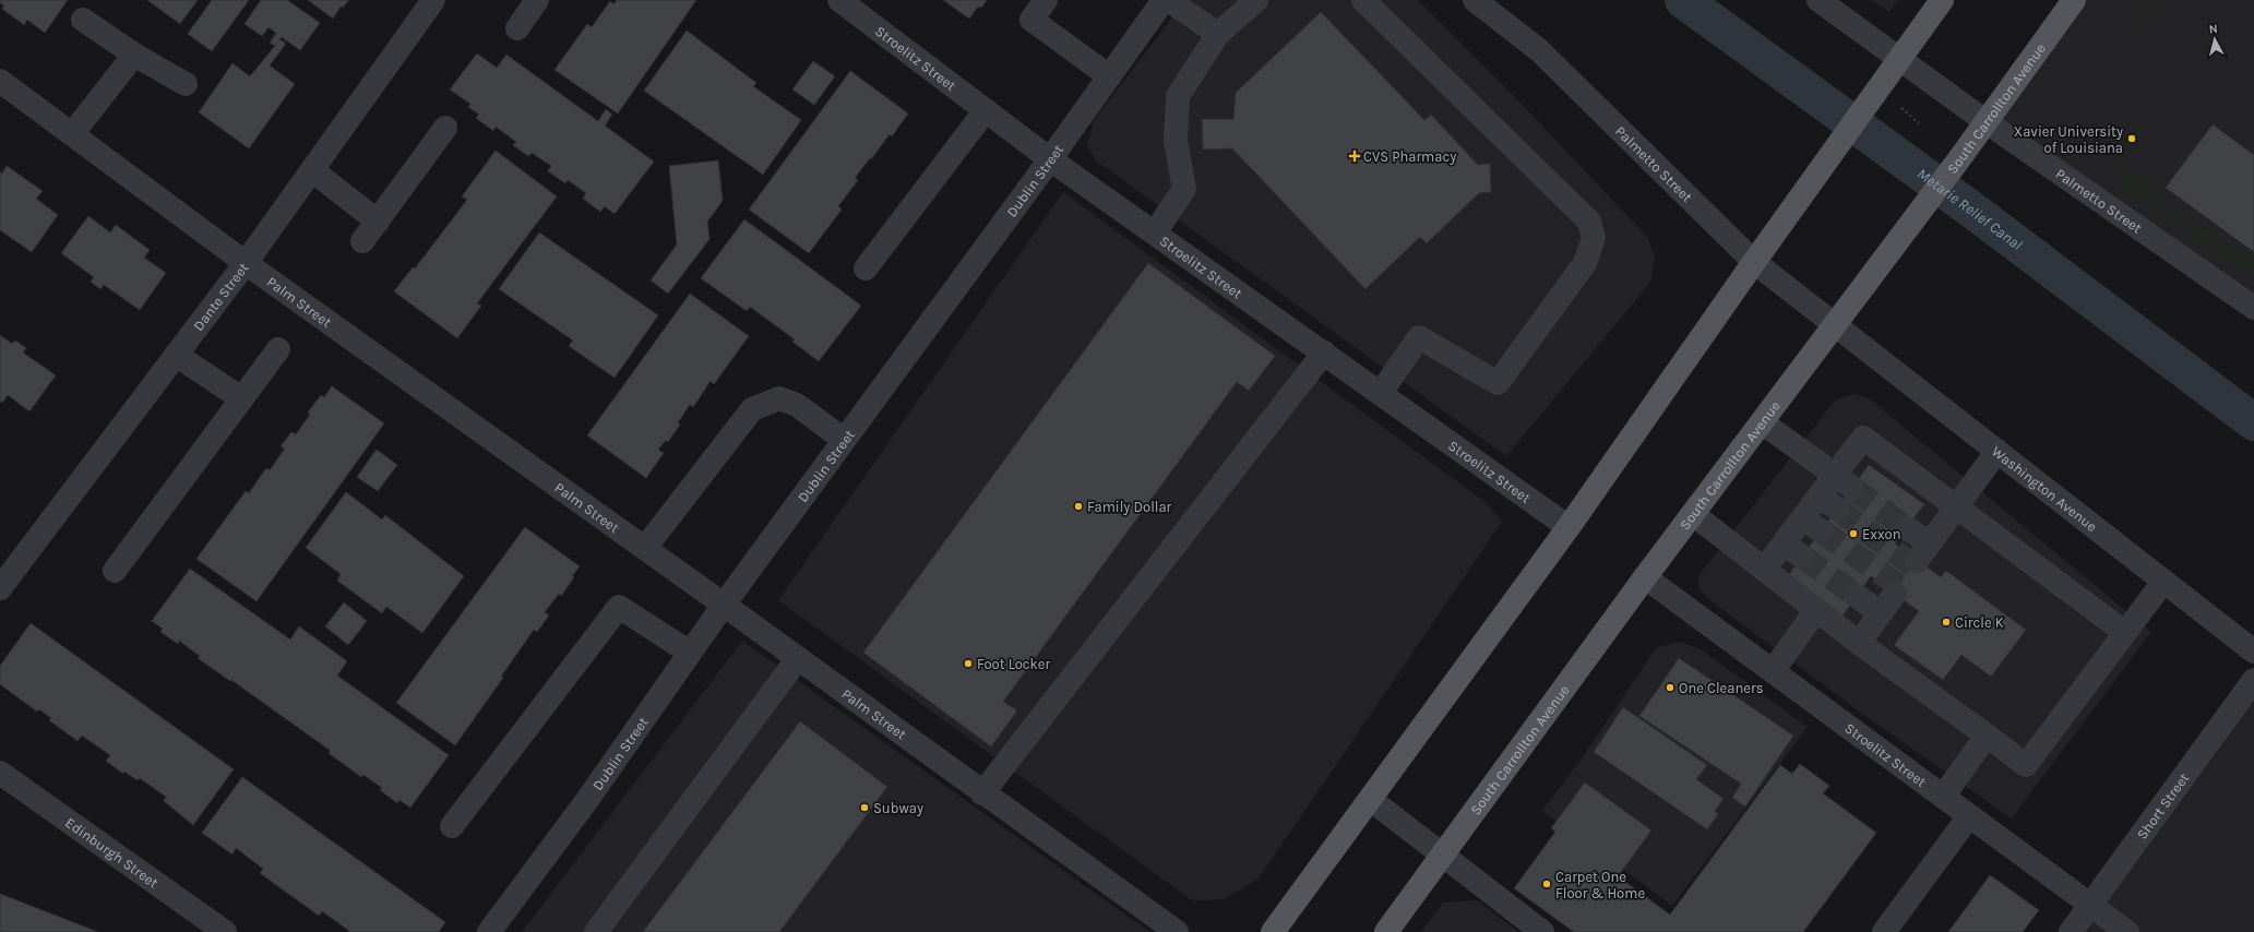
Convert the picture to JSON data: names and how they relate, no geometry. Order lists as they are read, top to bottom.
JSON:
{
  "streets": {
    "main road": ["South Carrollton Avenue"],
    "street": [
      "Stroelitz Street",
      "Palmetto Street",
      "Dublin Street",
      "Dante Street",
      "Palm Street",
      "Washington Avenue",
      "Short Street",
      "Edinburgh Street"
    ]
  },
  "crossings": [
    ["Stroelitz Street", "South Carrollton Avenue"],
    ["Stroelitz Street", "Dublin Street"],
    ["Stroelitz Street", "Short Street"],
    ["South Carrollton Avenue", "Palmetto Street"],
    ["South Carrollton Avenue", "Washington Avenue"],
    ["Palmetto Street", "Washington Avenue"],
    ["Dublin Street", "Palm Street"],
    ["Dante Street", "Palm Street"]
  ],
  "water": ["Metarie Relief Canal"],
  "places": {
    "other": [
      "Xavier University of Louisiana",
      "Family Dollar",
      "Exxon",
      "Circle K",
      "Foot Locker",
      "One Cleaners",
      "Subway",
      "Carpet One Floor & Home"
    ],
    "health": ["CVS Pharmacy"]
  },
  "north": "top"
}
